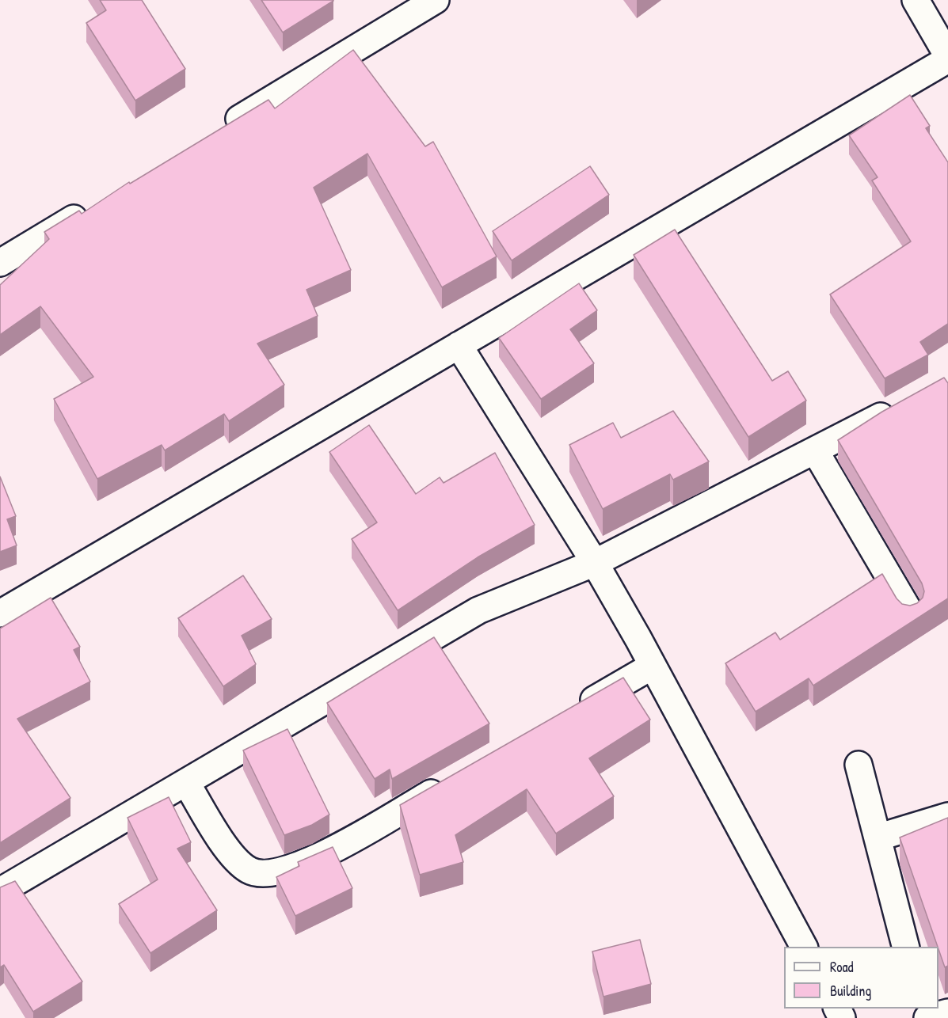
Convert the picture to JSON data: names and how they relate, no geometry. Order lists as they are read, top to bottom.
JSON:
{
  "legend": ["Road", "Building"]
}
